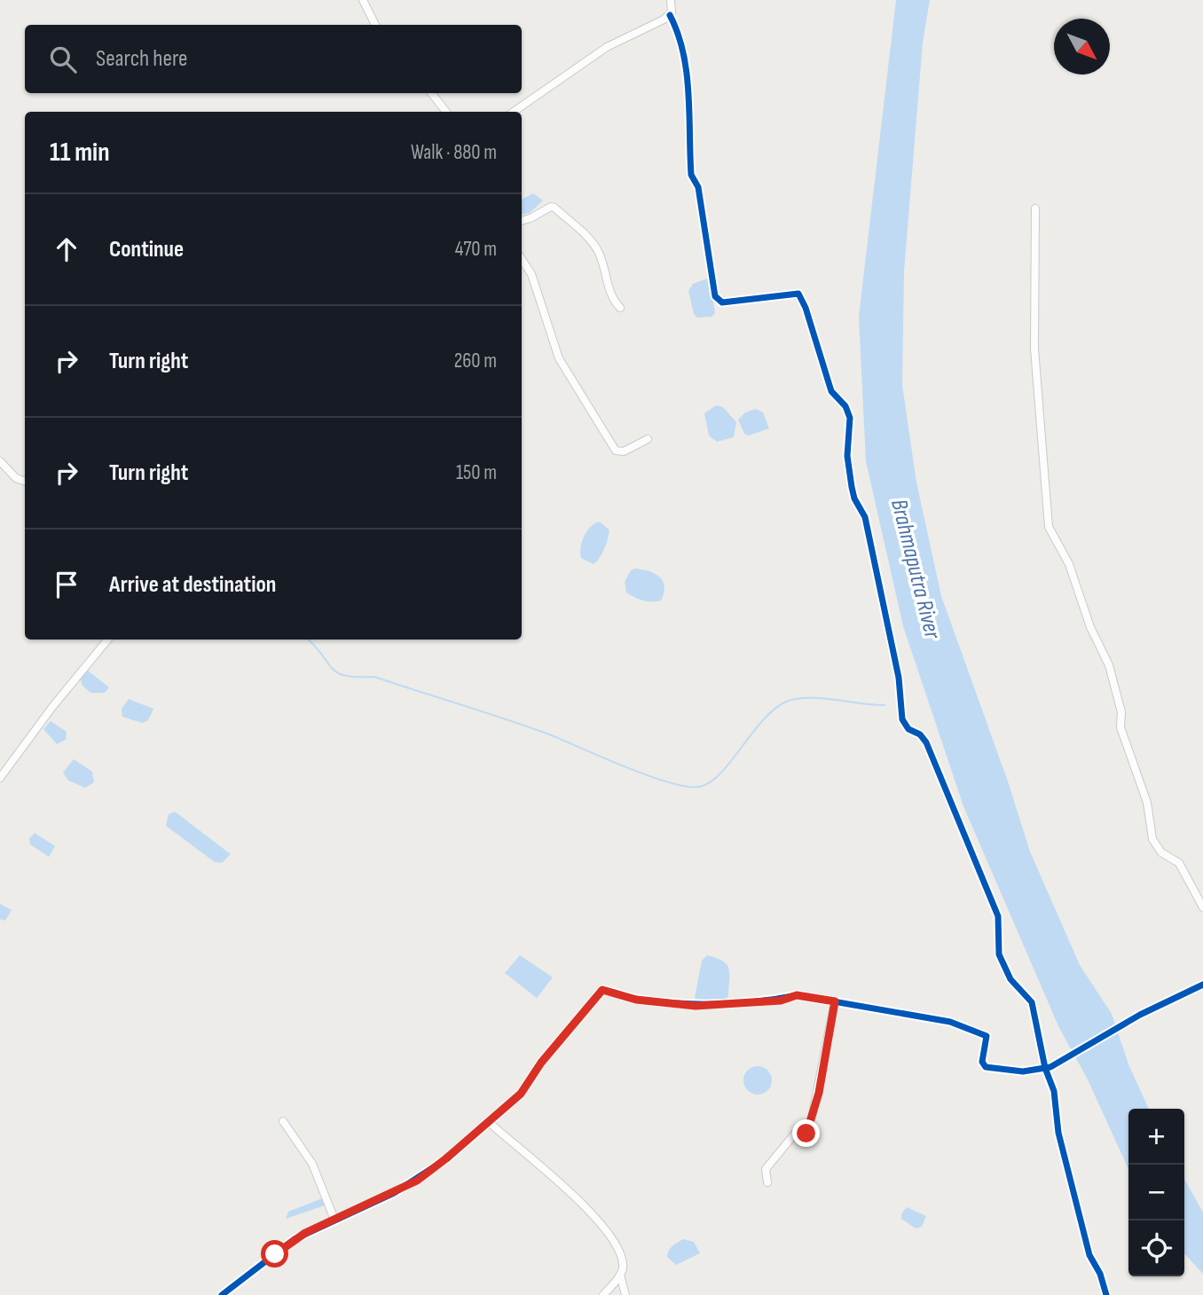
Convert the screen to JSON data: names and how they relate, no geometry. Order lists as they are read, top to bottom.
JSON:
{
  "water": ["Brahmaputra River"],
  "north": "bottom right",
  "page": {
    "search": "Search here",
    "heading": ["11 min", "Walk · 880 m"],
    "list": [
      ["Continue", "470 m"],
      ["Turn right", "260 m"],
      ["Turn right", "150 m"],
      "Arrive at destination"
    ],
    "map_buttons": ["+", "−"]
  }
}
